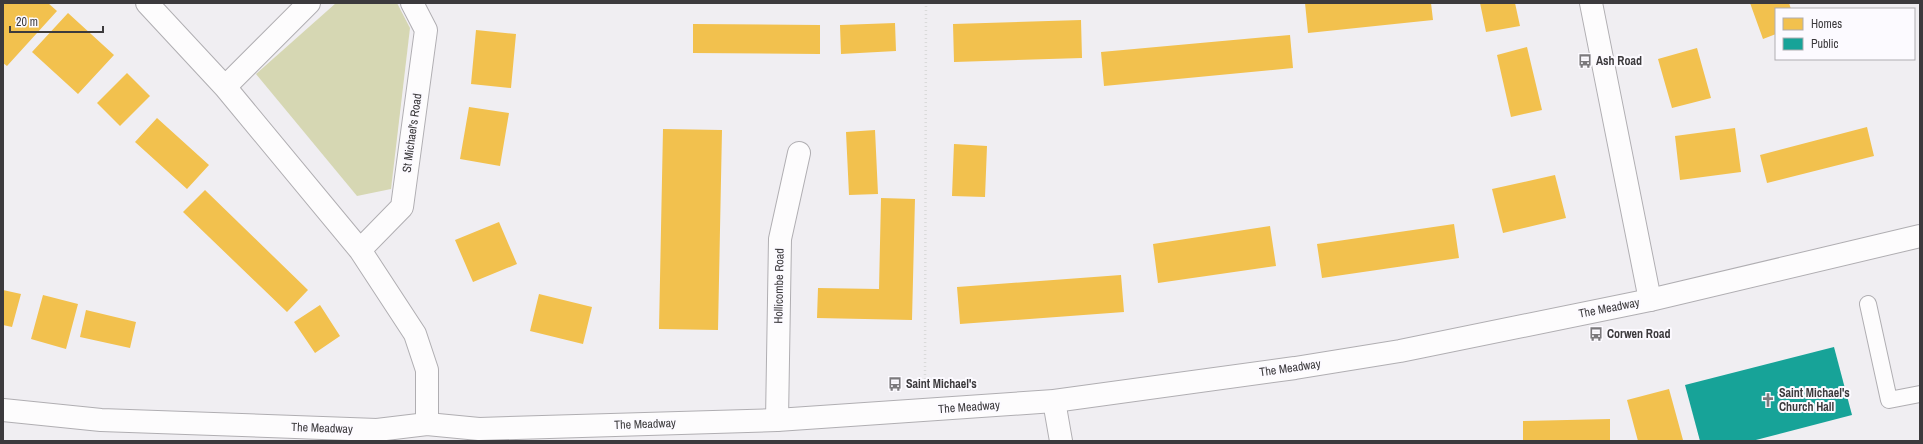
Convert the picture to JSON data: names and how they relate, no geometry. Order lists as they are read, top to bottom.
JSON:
{
  "streets": {
    "street": ["St Michael's Road", "Hollicombe Road", "The Meadway"]
  },
  "crossings": [
    ["Hollicombe Road", "The Meadway"]
  ],
  "places": {
    "bus stop": ["Ash Road", "Corwen Road", "Saint Michael's"],
    "church": ["Saint Michael's Church Hall"]
  },
  "legend": ["Homes", "Public"],
  "scale_bar": "20 m"
}
